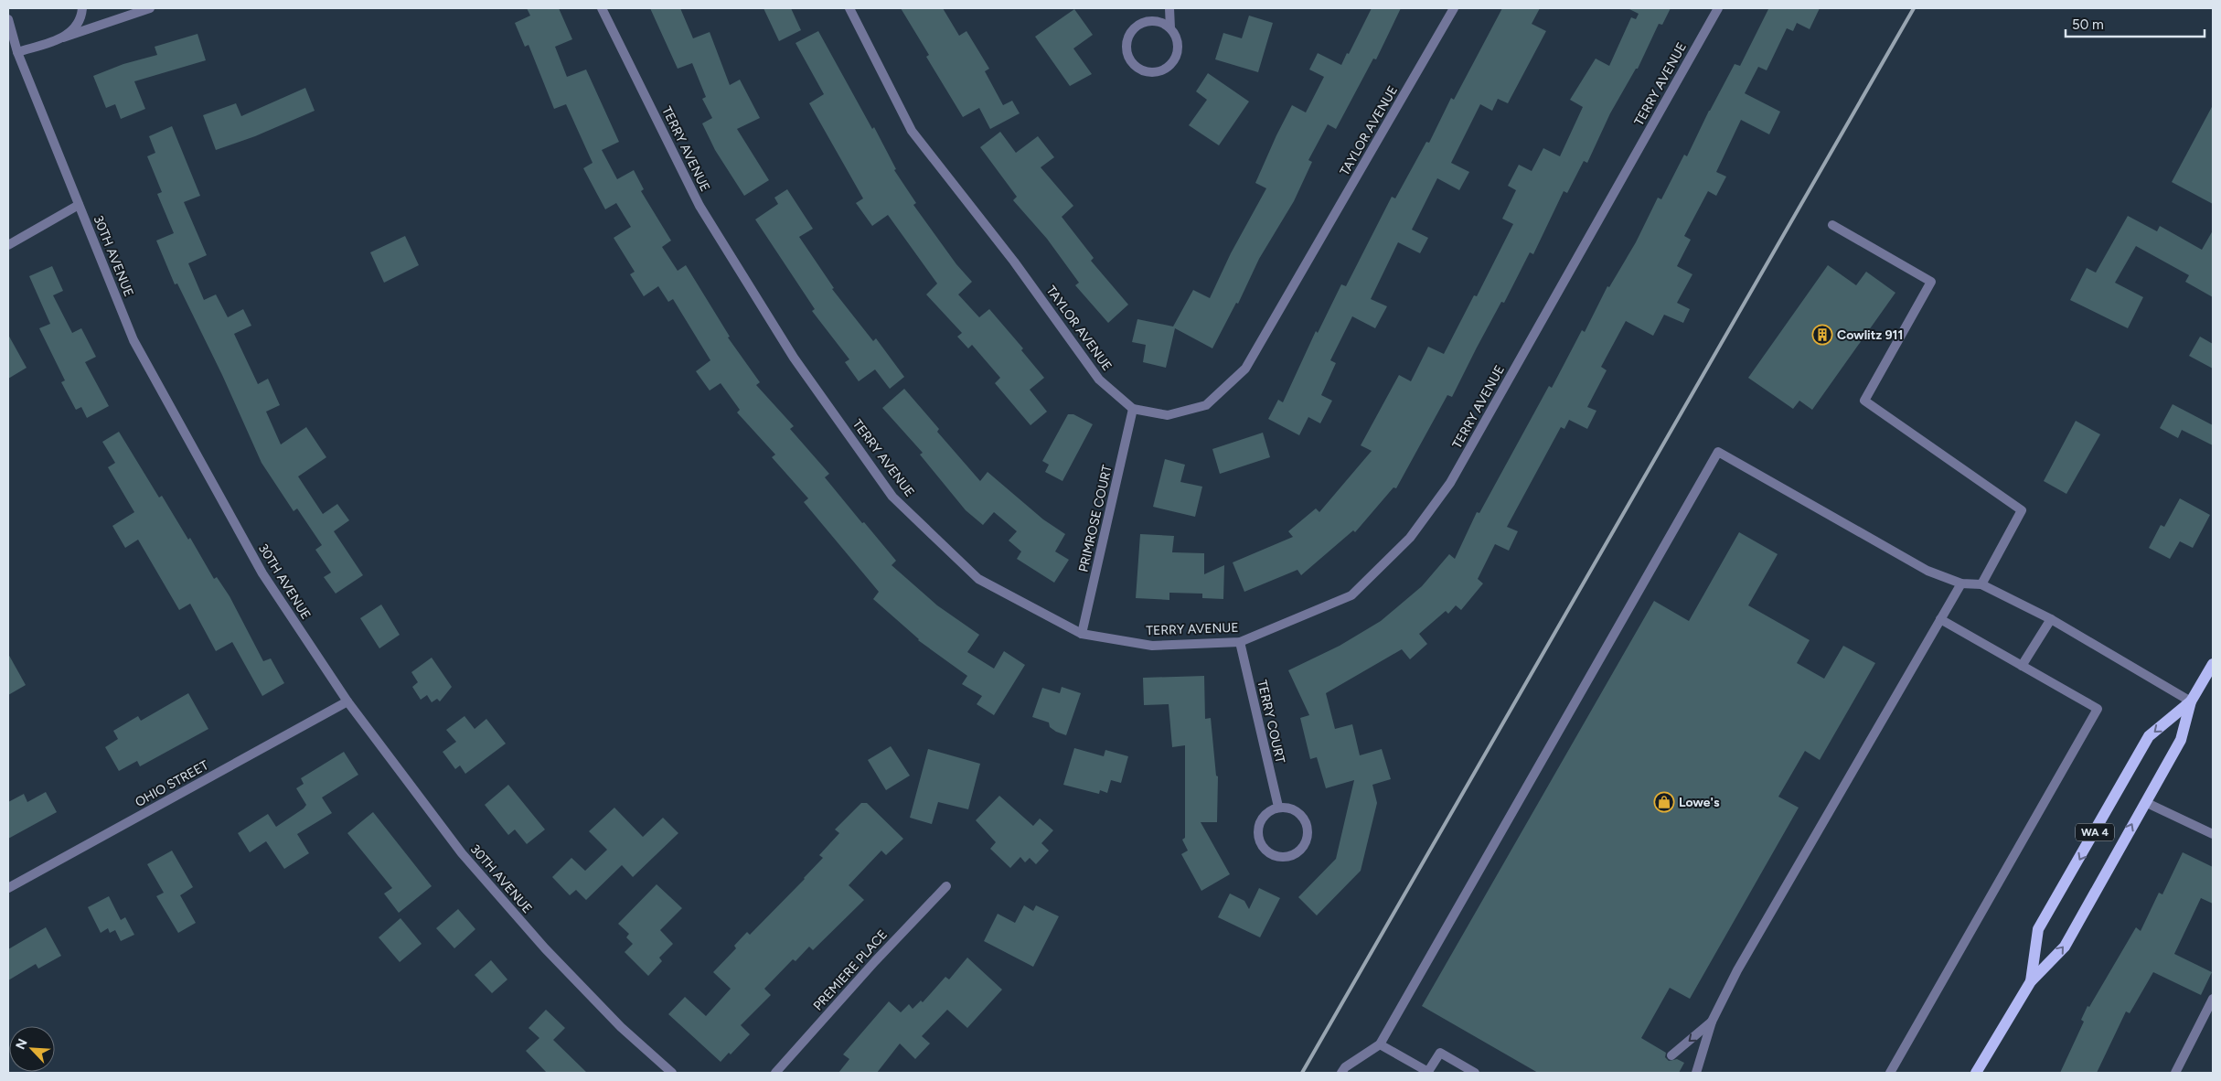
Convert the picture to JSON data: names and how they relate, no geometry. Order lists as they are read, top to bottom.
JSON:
{
  "streets": {
    "main road": ["WA 4"],
    "street": [
      "TERRY AVENUE",
      "TAYLOR AVENUE",
      "30TH AVENUE",
      "PRIMROSE COURT",
      "TERRY COURT",
      "OHIO STREET",
      "PREMIERE PLACE"
    ]
  },
  "crossings": [
    ["TERRY AVENUE", "PRIMROSE COURT"],
    ["TERRY AVENUE", "TERRY COURT"],
    ["TAYLOR AVENUE", "PRIMROSE COURT"],
    ["30TH AVENUE", "OHIO STREET"]
  ],
  "places": {
    "building": ["Cowlitz 911"],
    "shop": ["Lowe's"]
  },
  "scale_bar": "50 m",
  "north": "top left"
}
